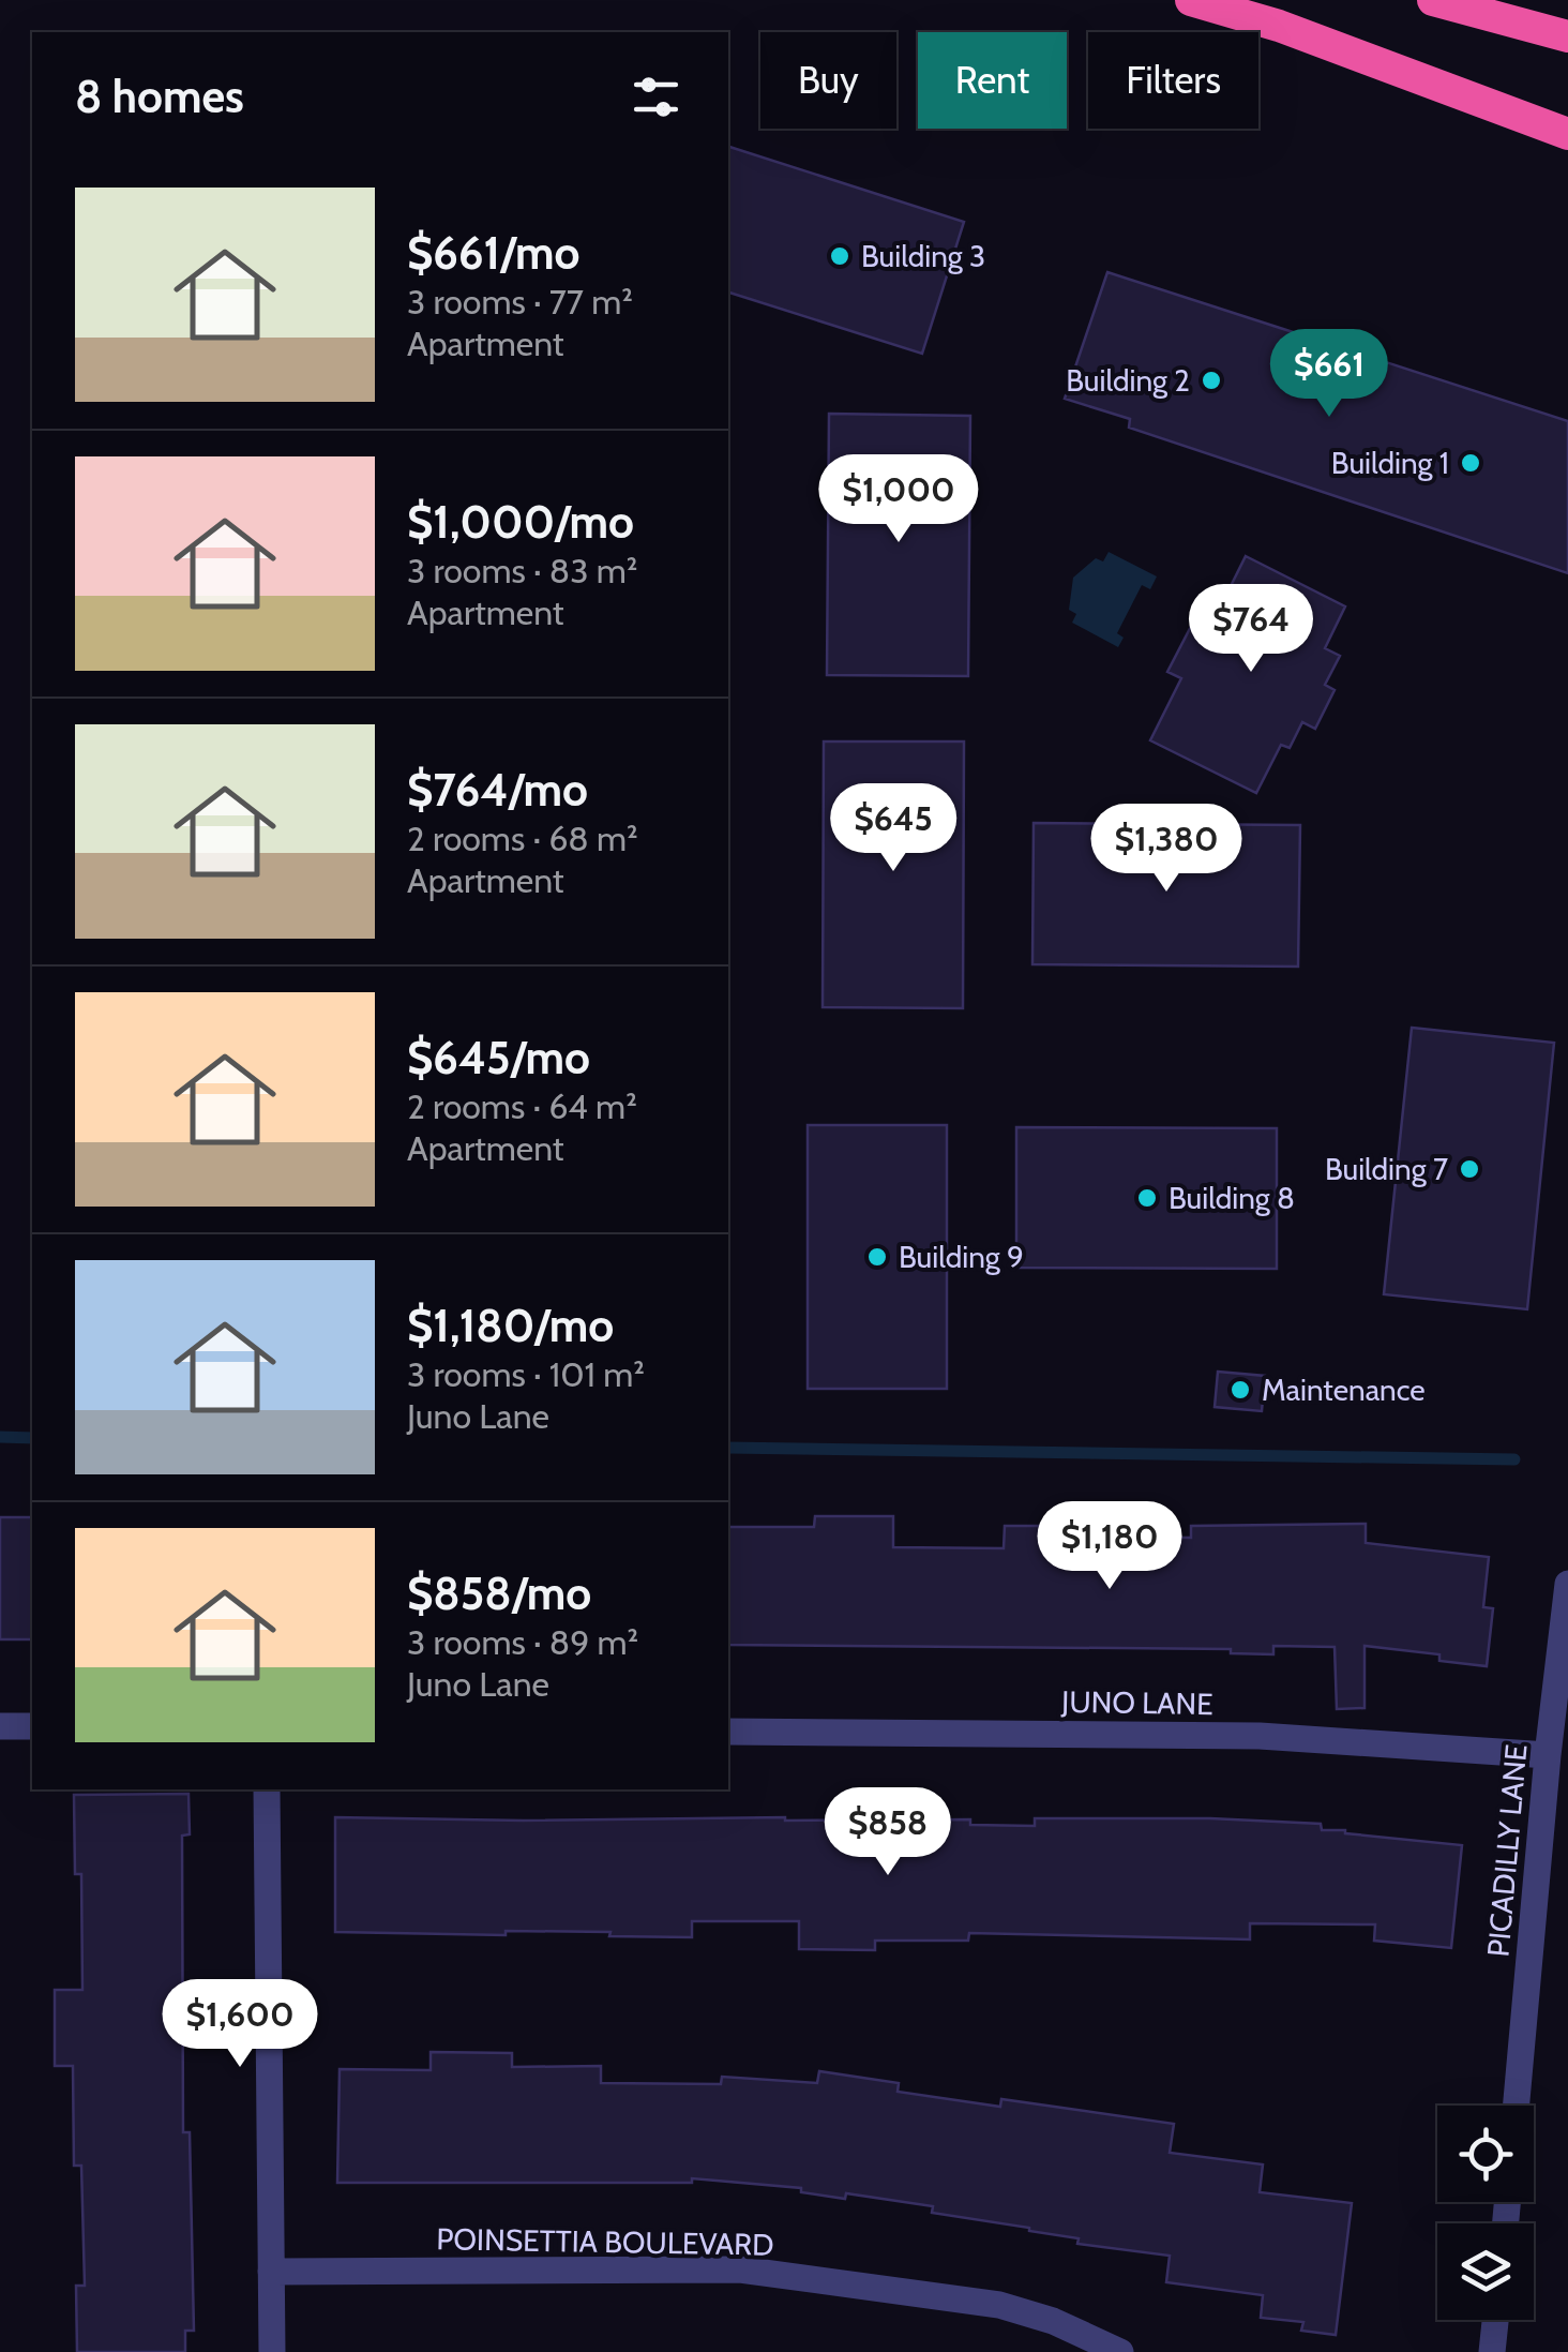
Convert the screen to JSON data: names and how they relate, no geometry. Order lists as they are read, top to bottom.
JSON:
{
  "streets": {
    "street": ["JUNO LANE", "PICADILLY LANE", "POINSETTIA BOULEVARD"]
  },
  "crossings": [
    ["JUNO LANE", "PICADILLY LANE"]
  ],
  "places": [
    "Building 3",
    "Building 2",
    "Building 1",
    "Building 7",
    "Building 8",
    "Building 9",
    "Maintenance"
  ],
  "page": {
    "chip": ["Buy", "Rent", "Filters"],
    "heading": "8 homes",
    "list": [
      {
        "name": "$661/mo",
        "note": "3 rooms · 77 m² · Apartment"
      },
      {
        "name": "$1,000/mo",
        "note": "3 rooms · 83 m² · Apartment"
      },
      {
        "name": "$764/mo",
        "note": "2 rooms · 68 m² · Apartment"
      },
      {
        "name": "$645/mo",
        "note": "2 rooms · 64 m² · Apartment"
      },
      {
        "name": "$1,180/mo",
        "note": "3 rooms · 101 m² · Juno Lane"
      },
      {
        "name": "$858/mo",
        "note": "3 rooms · 89 m² · Juno Lane"
      }
    ],
    "price": [
      "$661",
      "$1,000",
      "$764",
      "$645",
      "$1,380",
      "$1,180",
      "$858",
      "$1,600"
    ]
  }
}
